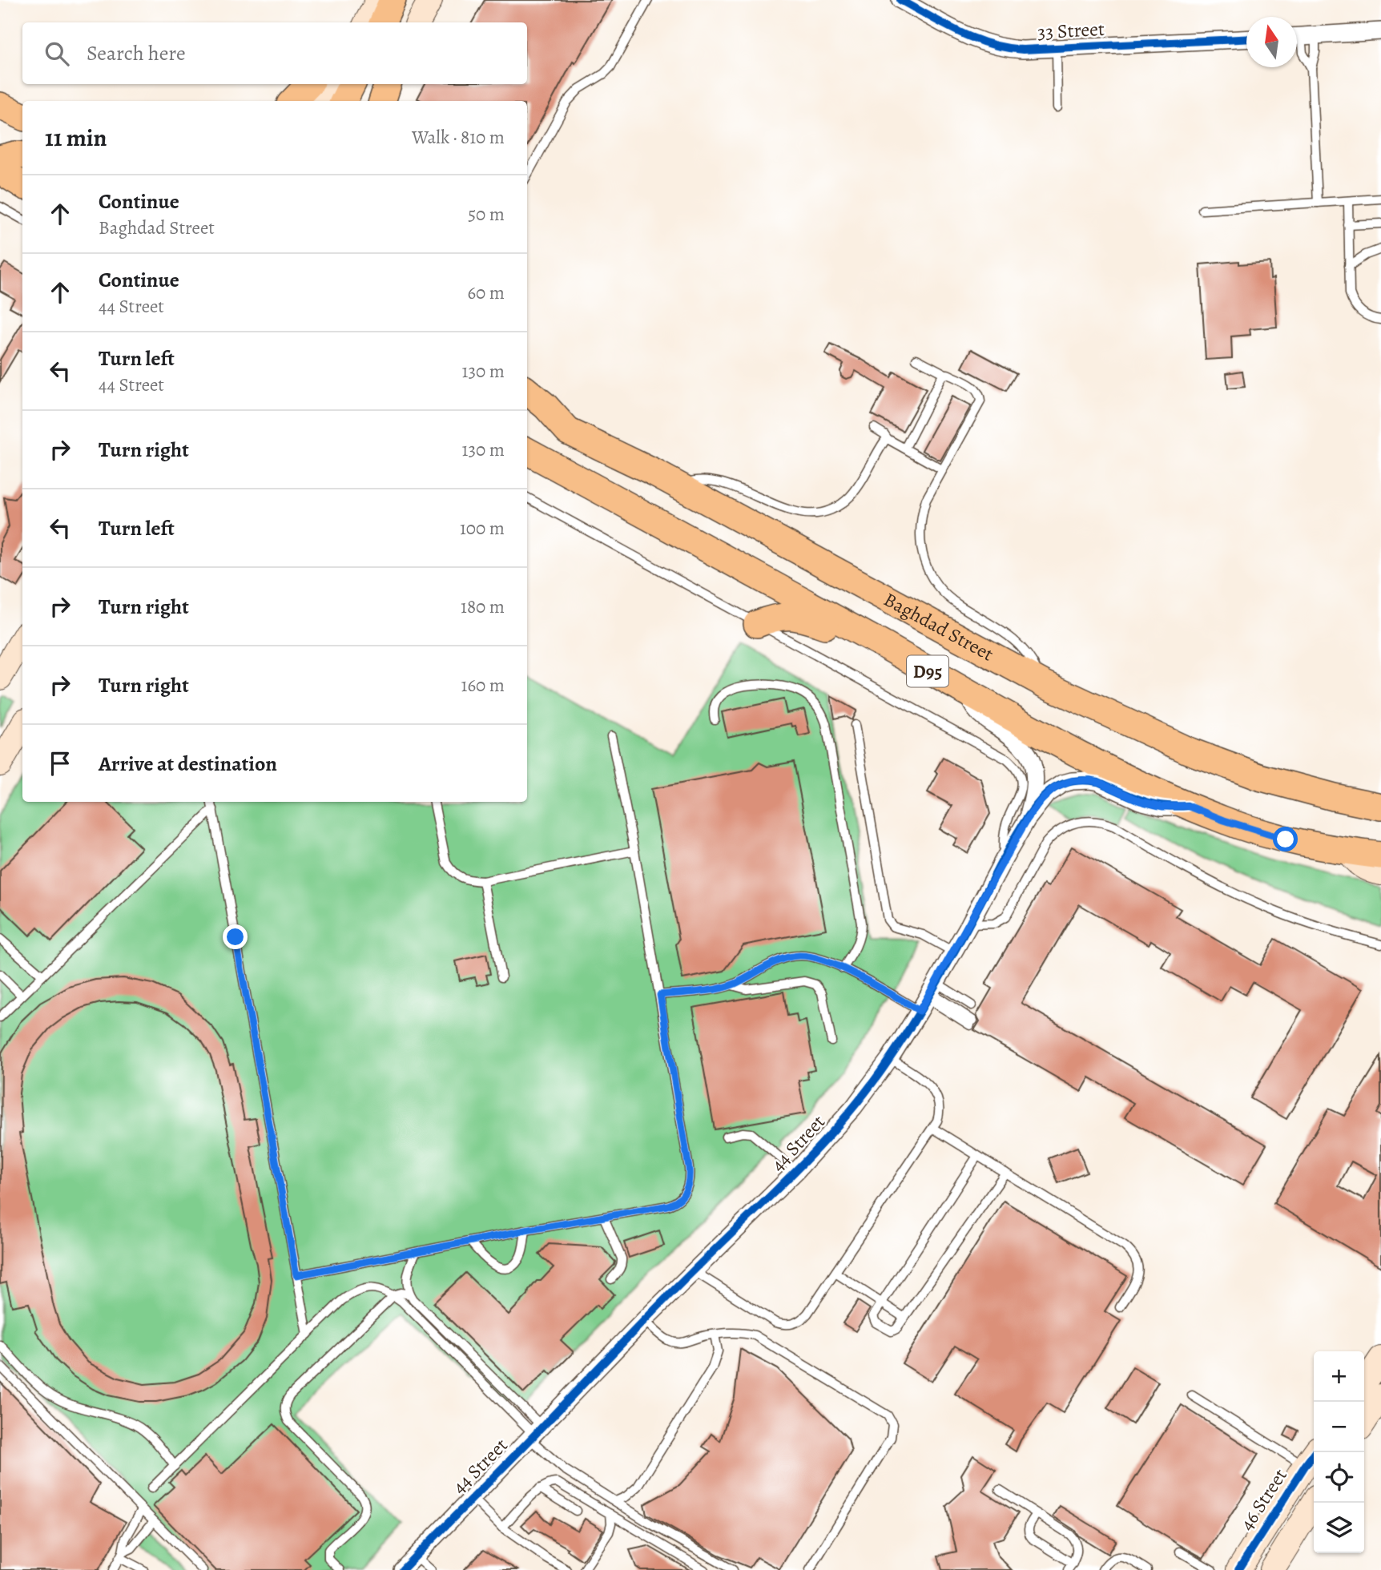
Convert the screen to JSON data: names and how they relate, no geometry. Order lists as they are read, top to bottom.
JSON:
{
  "streets": {
    "main road": ["Baghdad Street", "D95"],
    "street": ["33 Street", "44 Street", "46 Street"]
  },
  "crossings": [
    ["D95", "44 Street"]
  ],
  "north": "top",
  "page": {
    "search": "Search here",
    "heading": ["11 min", "Walk · 810 m"],
    "list": [
      ["Continue", "Baghdad Street", "50 m"],
      ["Continue", "44 Street", "60 m"],
      ["Turn left", "44 Street", "130 m"],
      ["Turn right", "130 m"],
      ["Turn left", "100 m"],
      ["Turn right", "180 m"],
      ["Turn right", "160 m"],
      "Arrive at destination"
    ],
    "map_buttons": ["+", "−"]
  }
}
